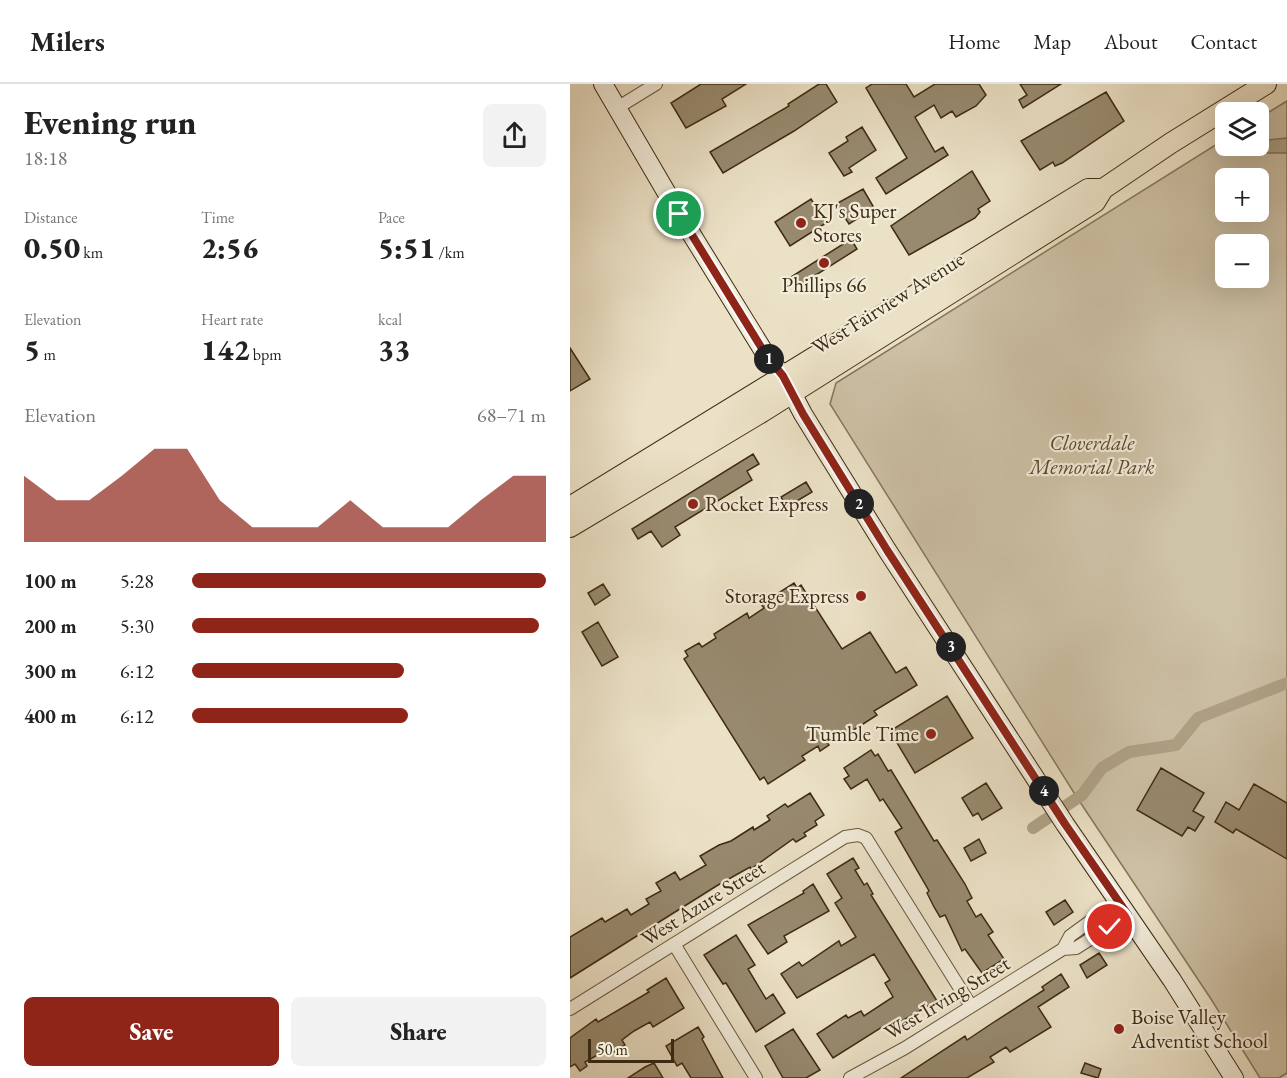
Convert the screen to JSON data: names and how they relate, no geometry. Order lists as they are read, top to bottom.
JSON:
{
  "streets": {
    "main road": ["West Fairview Avenue"],
    "street": ["West Azure Street", "West Irving Street"]
  },
  "crossings": [
    ["West Azure Street", "West Irving Street"]
  ],
  "parks": ["Cloverdale Memorial Park"],
  "places": [
    "KJ's Super Stores",
    "Phillips 66",
    "Rocket Express",
    "Storage Express",
    "Tumble Time",
    "Boise Valley Adventist School"
  ],
  "scale_bar": "50 m",
  "page": {
    "header": "Milers",
    "nav": [
      "Home",
      "Map",
      "About",
      "Contact"
    ],
    "heading": ["Evening run", "18:18"],
    "map_buttons": ["+", "−"],
    "stats": [
      ["Distance", "0.50 km"],
      ["Time", "2:56"],
      ["Pace", "5:51 /km"],
      ["Elevation", "5 m"],
      ["Heart rate", "142 bpm"],
      ["kcal", "33"]
    ],
    "pins": [
      "1",
      "2",
      "3",
      "4"
    ],
    "chart": ["Elevation", "68–71 m"],
    "list": [
      {
        "name": "100 m",
        "note": "5:28"
      },
      {
        "name": "200 m",
        "note": "5:30"
      },
      {
        "name": "300 m",
        "note": "6:12"
      },
      {
        "name": "400 m",
        "note": "6:12"
      }
    ],
    "buttons": ["Save", "Share"],
    "scale": "50 m"
  }
}
